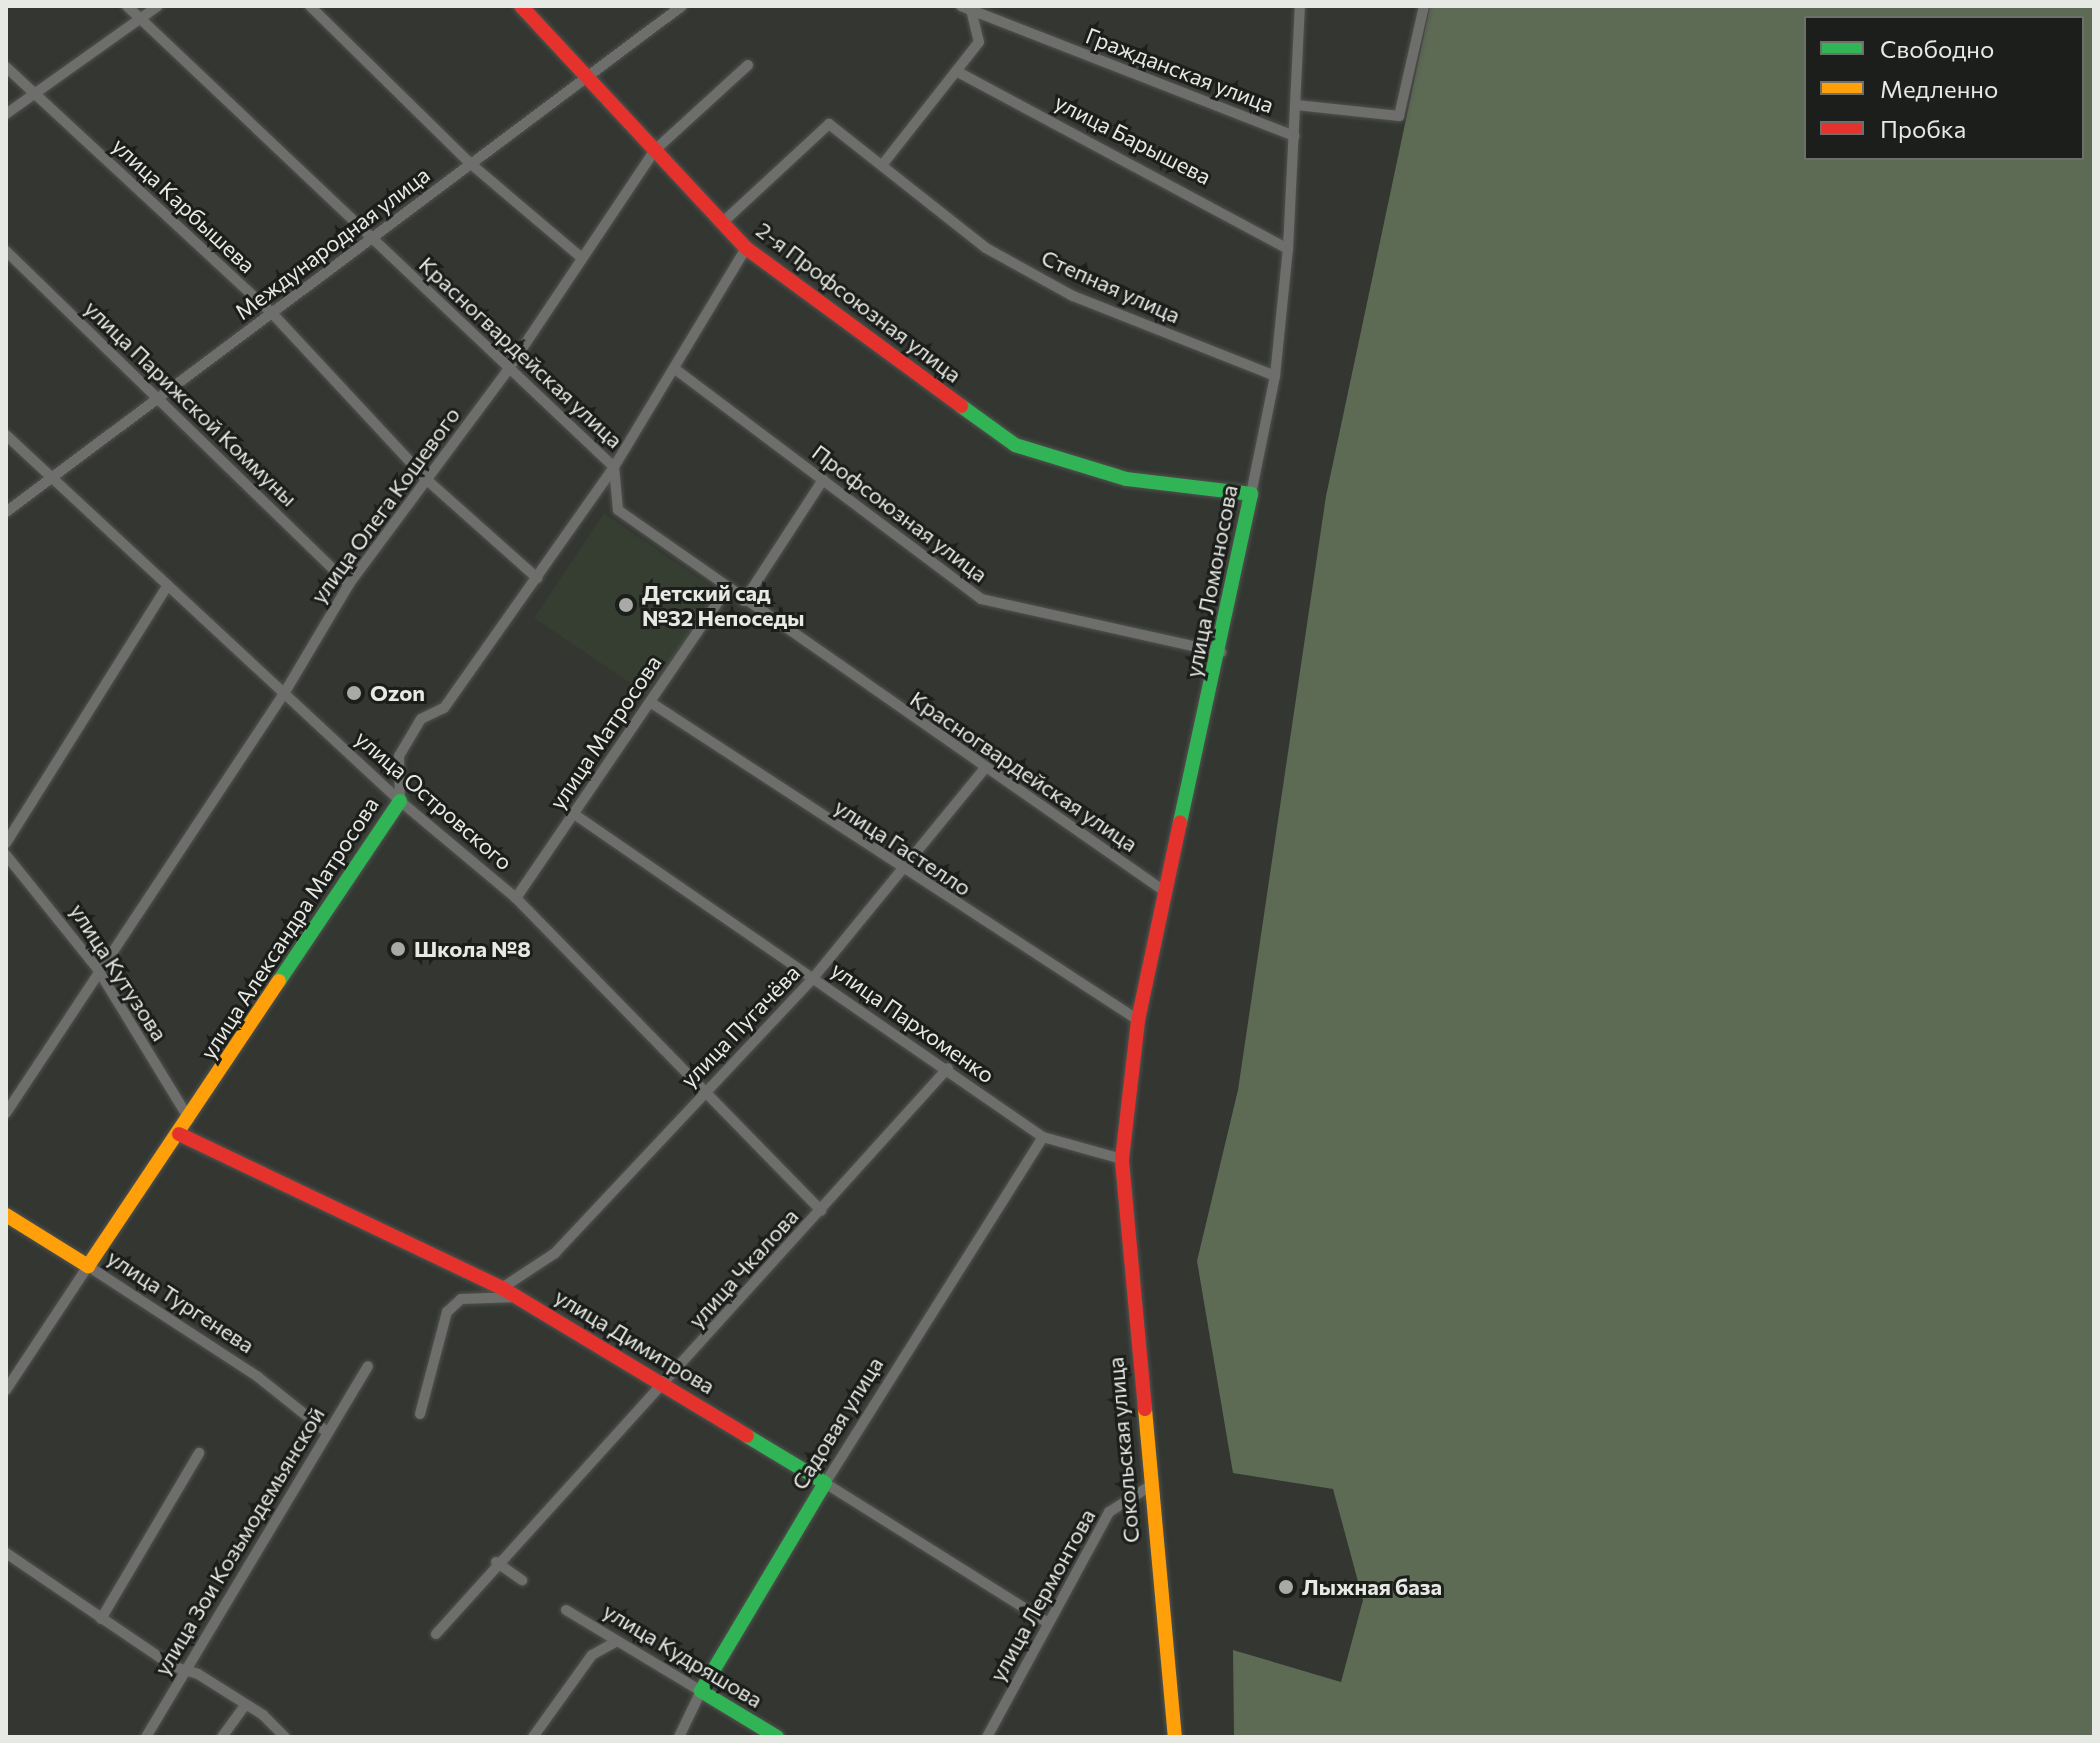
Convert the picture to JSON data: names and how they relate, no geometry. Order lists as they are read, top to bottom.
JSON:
{
  "streets": {
    "street": [
      "Гражданская улица",
      "улица Барышева",
      "улица Карбышева",
      "Международная улица",
      "Степная улица",
      "2-я Профсоюзная улица",
      "Красногвардейская улица",
      "улица Парижской Коммуны",
      "улица Олега Кошевого",
      "Профсоюзная улица",
      "улица Ломоносова",
      "улица Матросова",
      "улица Островского",
      "улица Гастелло",
      "улица Александра Матросова",
      "улица Кутузова",
      "улица Пархоменко",
      "улица Пугачёва",
      "улица Чкалова",
      "улица Тургенева",
      "улица Димитрова",
      "Садовая улица",
      "Сокольская улица",
      "улица Зои Козьмодемьянской",
      "улица Лермонтова",
      "улица Кудряшова"
    ]
  },
  "crossings": [
    ["Гражданская улица", "улица Ломоносова"],
    ["улица Барышева", "улица Ломоносова"],
    ["улица Карбышева", "Международная улица"],
    ["улица Карбышева", "улица Олега Кошевого"],
    ["улица Карбышева", "улица Александра Матросова"],
    ["Международная улица", "2-я Профсоюзная улица"],
    ["Международная улица", "Красногвардейская улица"],
    ["Международная улица", "улица Парижской Коммуны"],
    ["Международная улица", "улица Островского"],
    ["Степная улица", "2-я Профсоюзная улица"],
    ["Степная улица", "улица Ломоносова"],
    ["2-я Профсоюзная улица", "улица Олега Кошевого"],
    ["2-я Профсоюзная улица", "улица Ломоносова"],
    ["2-я Профсоюзная улица", "улица Александра Матросова"],
    ["Красногвардейская улица", "улица Олега Кошевого"],
    ["Красногвардейская улица", "улица Ломоносова"],
    ["Красногвардейская улица", "улица Матросова"],
    ["Красногвардейская улица", "улица Александра Матросова"],
    ["Красногвардейская улица", "улица Пугачёва"],
    ["улица Парижской Коммуны", "улица Олега Кошевого"],
    ["улица Олега Кошевого", "улица Островского"],
    ["улица Олега Кошевого", "улица Кутузова"],
    ["Профсоюзная улица", "улица Ломоносова"],
    ["Профсоюзная улица", "улица Александра Матросова"],
    ["улица Ломоносова", "улица Гастелло"],
    ["улица Ломоносова", "улица Пархоменко"],
    ["улица Ломоносова", "Сокольская улица"],
    ["улица Матросова", "улица Островского"],
    ["улица Матросова", "улица Гастелло"],
    ["улица Матросова", "улица Пархоменко"],
    ["улица Островского", "улица Александра Матросова"],
    ["улица Островского", "улица Пугачёва"],
    ["улица Островского", "улица Чкалова"],
    ["улица Гастелло", "улица Пугачёва"],
    ["улица Александра Матросова", "улица Кутузова"],
    ["улица Александра Матросова", "улица Тургенева"],
    ["улица Александра Матросова", "улица Димитрова"],
    ["улица Пархоменко", "улица Пугачёва"],
    ["улица Пархоменко", "улица Чкалова"],
    ["улица Пархоменко", "Садовая улица"],
    ["улица Пархоменко", "Сокольская улица"],
    ["улица Пугачёва", "улица Димитрова"],
    ["улица Чкалова", "улица Димитрова"],
    ["улица Тургенева", "улица Зои Козьмодемьянской"],
    ["улица Димитрова", "Садовая улица"],
    ["улица Димитрова", "улица Лермонтова"],
    ["Садовая улица", "улица Кудряшова"],
    ["Сокольская улица", "улица Лермонтова"]
  ],
  "places": [
    "Детский сад №32 Непоседы",
    "Ozon",
    "Школа №8",
    "Лыжная база"
  ],
  "legend": ["Свободно", "Медленно", "Пробка"]
}
